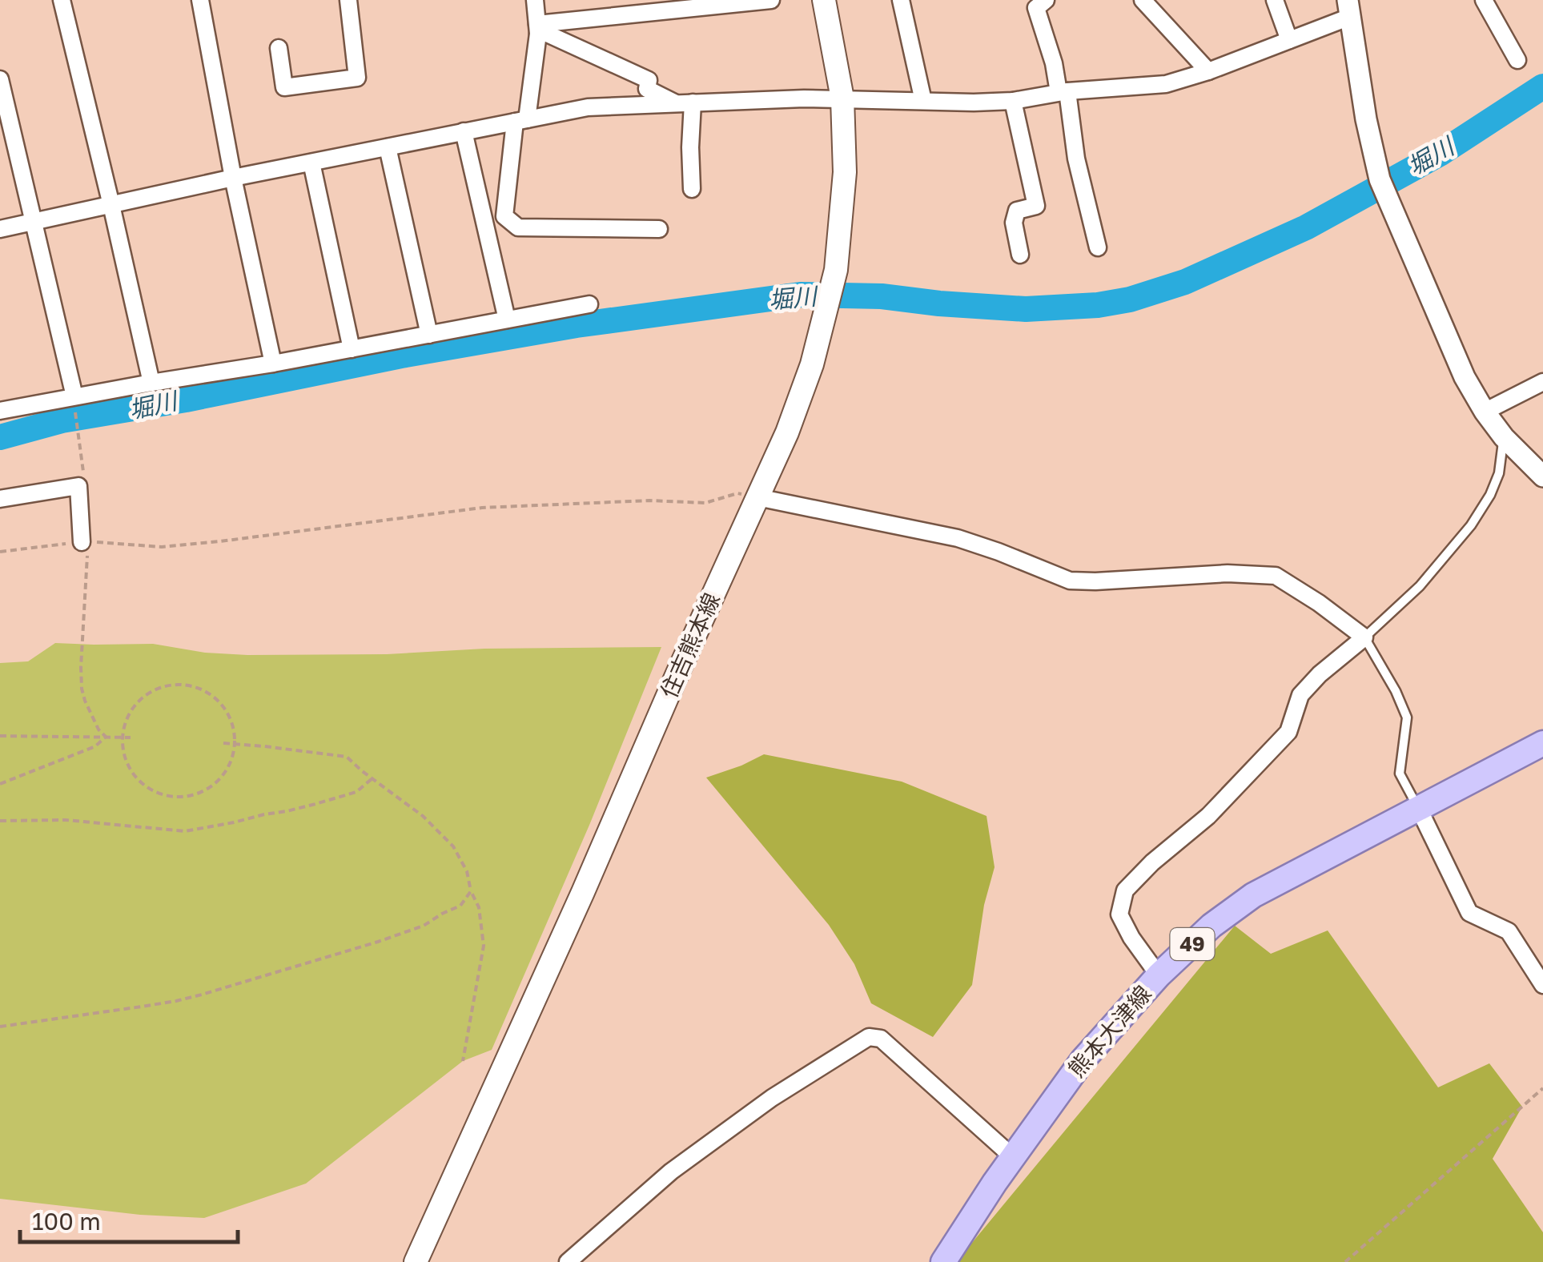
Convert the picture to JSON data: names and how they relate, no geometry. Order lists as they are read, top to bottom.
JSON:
{
  "streets": {
    "main road": ["住吉熊本線", "49", "熊本大津線"]
  },
  "water": ["堀川"],
  "scale_bar": "100 m"
}
